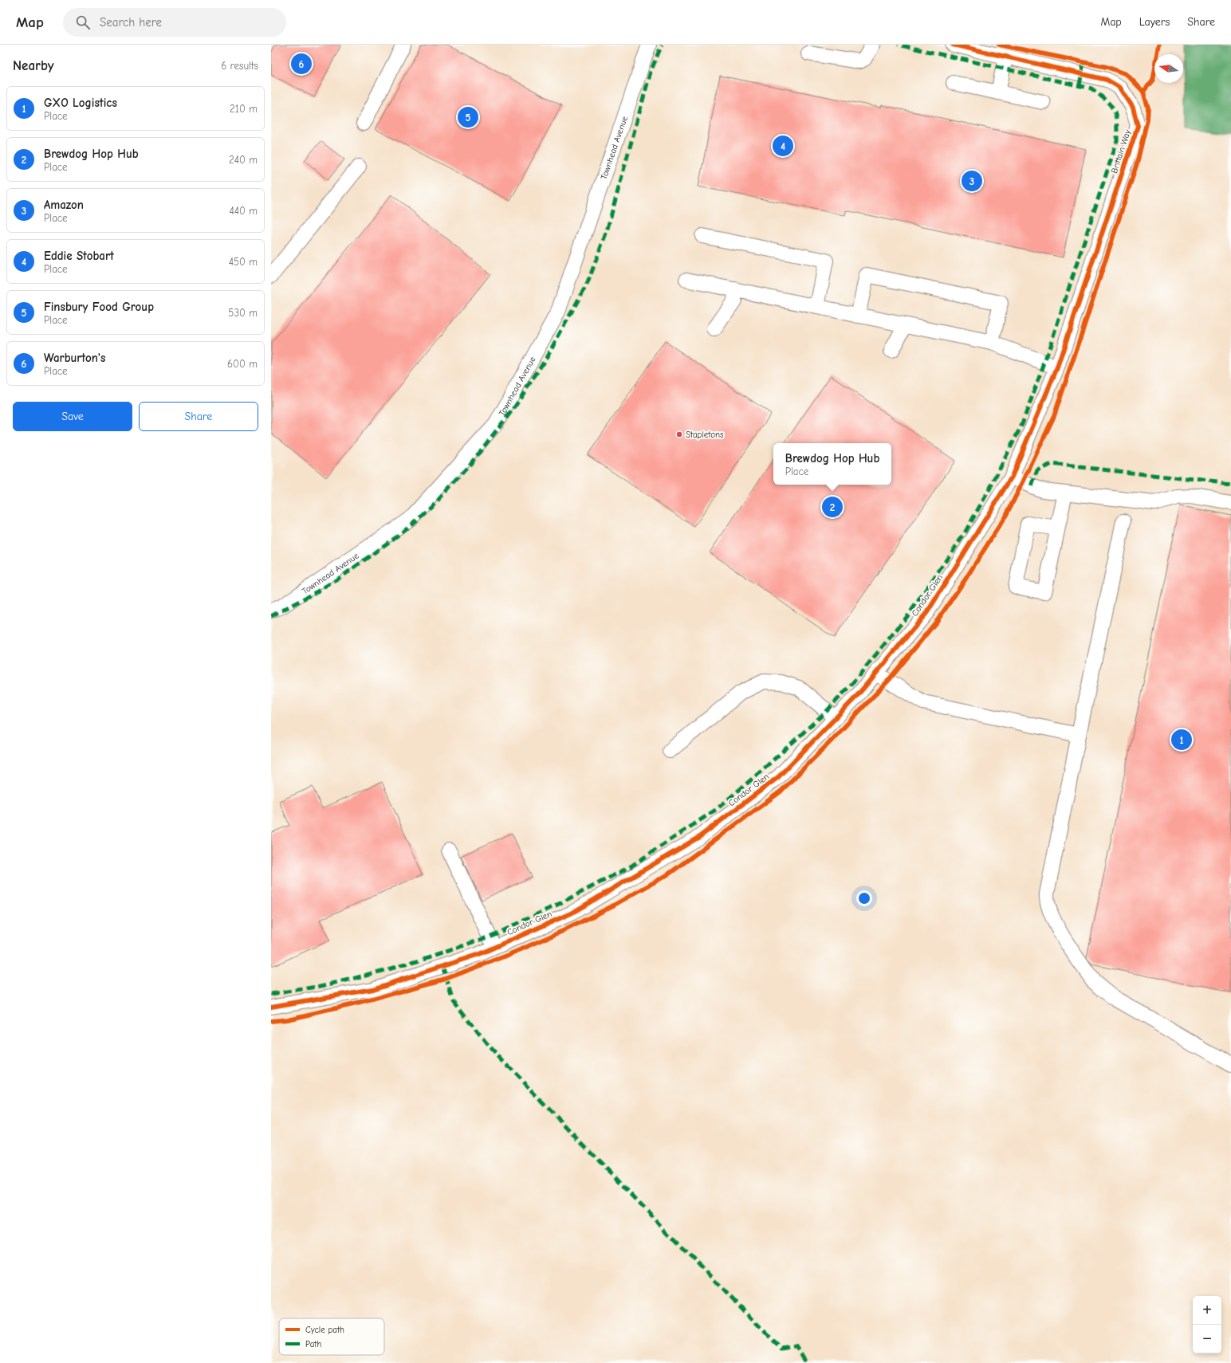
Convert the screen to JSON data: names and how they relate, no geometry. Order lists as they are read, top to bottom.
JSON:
{
  "streets": {
    "street": ["Townhead Avenue", "Brittain Way", "Condor Glen"]
  },
  "crossings": [
    ["Brittain Way", "Condor Glen"]
  ],
  "places": ["Stapletons"],
  "legend": ["Cycle path", "Path"],
  "north": "left",
  "page": {
    "header": "Map",
    "search": "Search here",
    "nav": ["Map", "Layers", "Share"],
    "heading": ["Nearby", "6 results"],
    "pins": [
      "6",
      "5",
      "4",
      "3",
      "2",
      "1"
    ],
    "list": [
      {
        "mark": "1",
        "name": "GXO Logistics",
        "note": "Place",
        "value": "210 m"
      },
      {
        "mark": "2",
        "name": "Brewdog Hop Hub",
        "note": "Place",
        "value": "240 m"
      },
      {
        "mark": "3",
        "name": "Amazon",
        "note": "Place",
        "value": "440 m"
      },
      {
        "mark": "4",
        "name": "Eddie Stobart",
        "note": "Place",
        "value": "450 m"
      },
      {
        "mark": "5",
        "name": "Finsbury Food Group",
        "note": "Place",
        "value": "530 m"
      },
      {
        "mark": "6",
        "name": "Warburton's",
        "note": "Place",
        "value": "600 m"
      }
    ],
    "buttons": ["Save", "Share"],
    "popup": ["Brewdog Hop Hub", "Place"],
    "map_buttons": ["+", "−"]
  }
}
